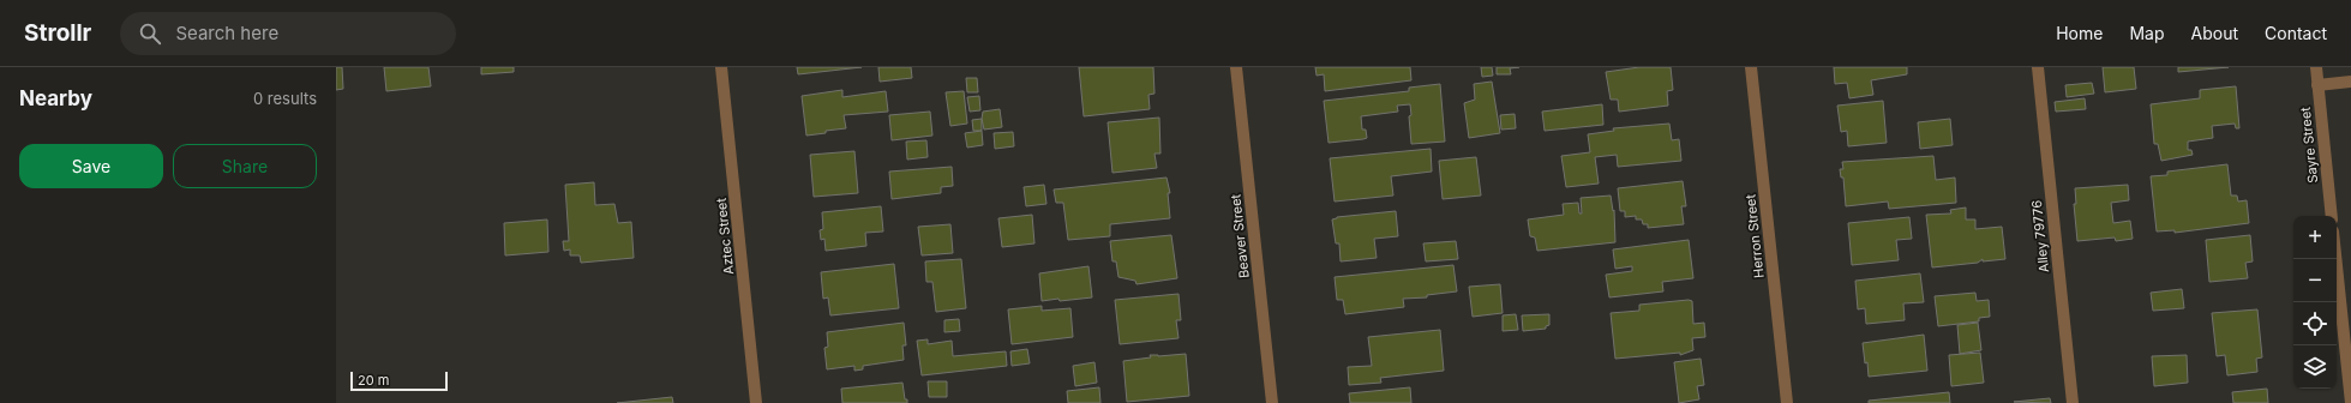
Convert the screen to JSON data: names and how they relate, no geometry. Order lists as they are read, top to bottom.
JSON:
{
  "streets": {
    "street": [
      "Sayre Street",
      "Aztec Street",
      "Beaver Street",
      "Herron Street",
      "Alley 79776"
    ]
  },
  "scale_bar": "20 m",
  "page": {
    "header": "Strollr",
    "search": "Search here",
    "nav": [
      "Home",
      "Map",
      "About",
      "Contact"
    ],
    "heading": ["Nearby", "0 results"],
    "buttons": ["Save", "Share"],
    "map_buttons": ["+", "−"],
    "scale": "20 m"
  }
}
